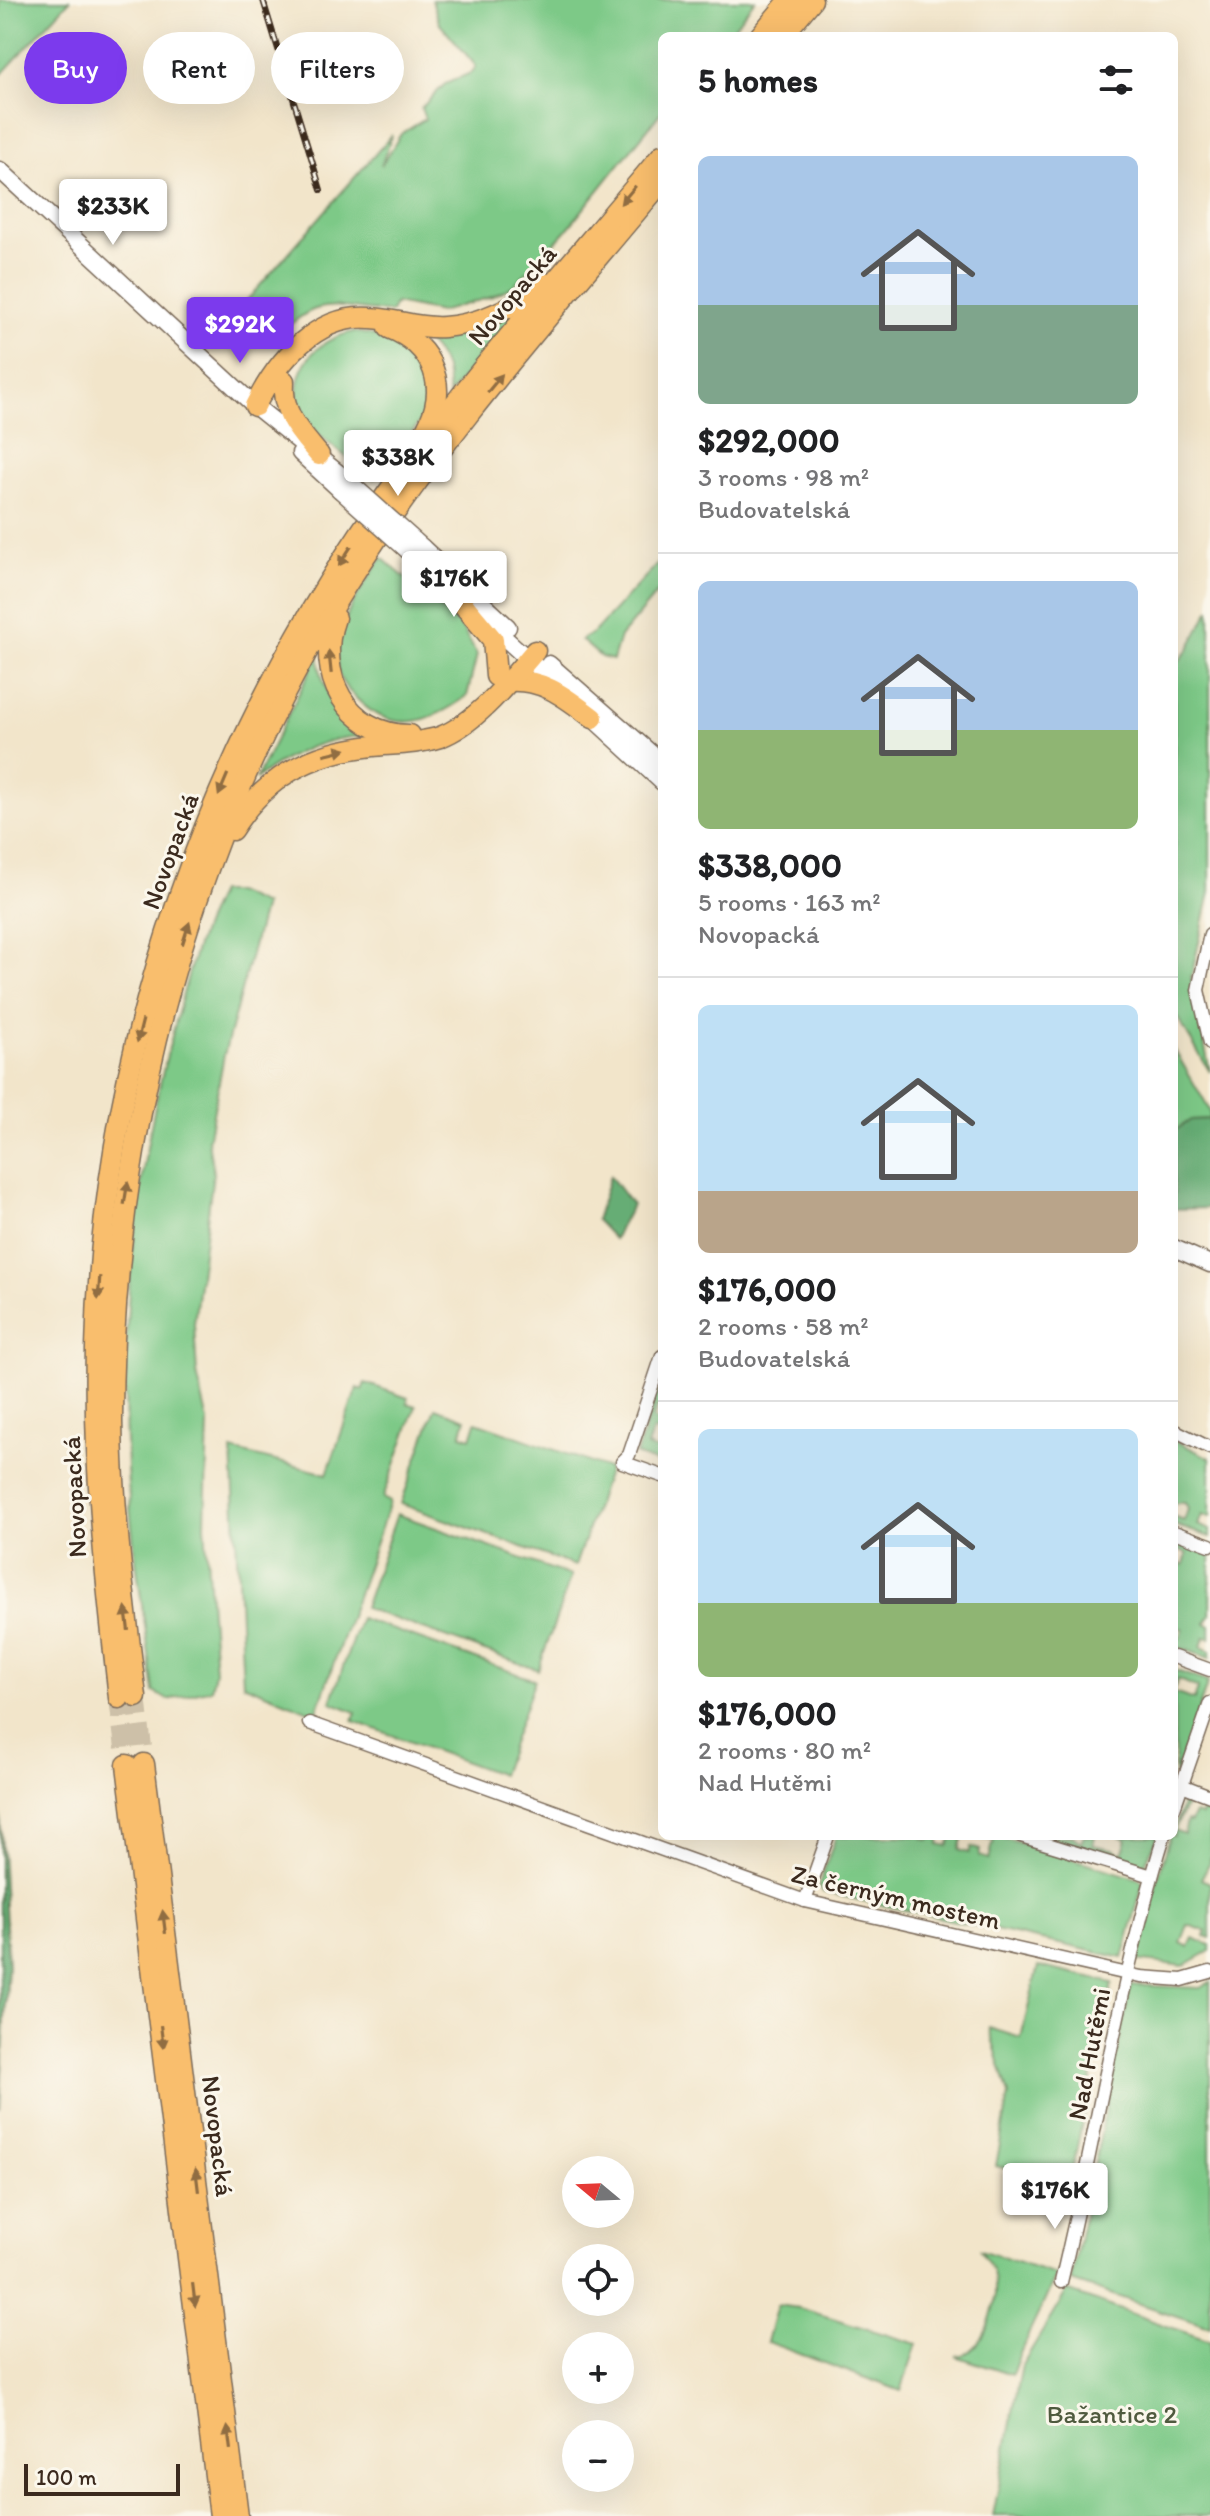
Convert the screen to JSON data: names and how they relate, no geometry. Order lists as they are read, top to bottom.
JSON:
{
  "streets": {
    "highway": ["Novopacká"],
    "street": ["Za černým mostem", "Nad Hutěmi"]
  },
  "crossings": [
    ["Za černým mostem", "Nad Hutěmi"]
  ],
  "parks": ["Bažantice 2"],
  "scale_bar": "100 m",
  "north": "left",
  "page": {
    "chip": ["Buy", "Rent", "Filters"],
    "heading": "5 homes",
    "list": [
      {
        "name": "$292,000",
        "note": "3 rooms · 98 m² · Budovatelská"
      },
      {
        "name": "$338,000",
        "note": "5 rooms · 163 m² · Novopacká"
      },
      {
        "name": "$176,000",
        "note": "2 rooms · 58 m² · Budovatelská"
      },
      {
        "name": "$176,000",
        "note": "2 rooms · 80 m² · Nad Hutěmi"
      }
    ],
    "price": [
      "$233K",
      "$292K",
      "$338K",
      "$176K",
      "$176K"
    ],
    "map_buttons": ["+", "−"],
    "scale": "100 m"
  }
}
